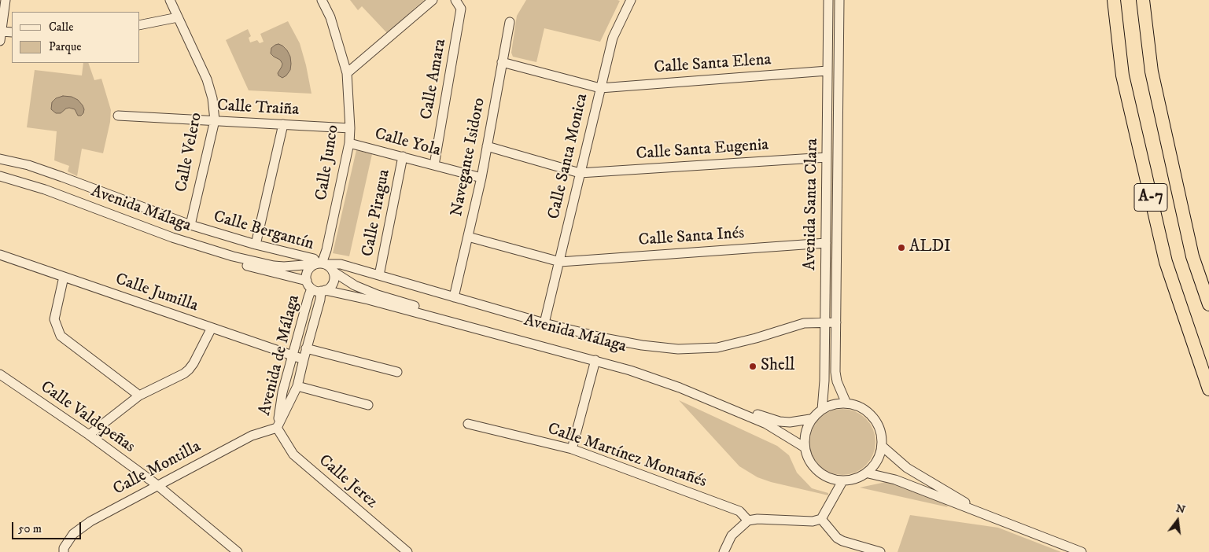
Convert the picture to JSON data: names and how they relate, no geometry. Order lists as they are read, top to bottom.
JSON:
{
  "streets": {
    "highway": ["A-7"],
    "street": [
      "Calle Santa Elena",
      "Calle Amara",
      "Calle Traiña",
      "Calle Yola",
      "Calle Santa Eugenia",
      "Calle Velero",
      "Calle Santa Monica",
      "Navegante Isidoro",
      "Calle Junco",
      "Avenida Santa Clara",
      "Avenida Málaga",
      "Calle Piragua",
      "Calle Bergantín",
      "Calle Santa Inés",
      "Calle Jumilla",
      "Avenida de Málaga",
      "Calle Valdepeñas",
      "Calle Martínez Montañés",
      "Calle Montilla",
      "Calle Jerez"
    ]
  },
  "crossings": [
    ["Calle Santa Elena", "Calle Santa Monica"],
    ["Calle Santa Elena", "Navegante Isidoro"],
    ["Calle Santa Elena", "Avenida Santa Clara"],
    ["Calle Amara", "Calle Yola"],
    ["Calle Traiña", "Calle Velero"],
    ["Calle Traiña", "Calle Junco"],
    ["Calle Yola", "Navegante Isidoro"],
    ["Calle Yola", "Calle Junco"],
    ["Calle Yola", "Calle Piragua"],
    ["Calle Santa Eugenia", "Calle Santa Monica"],
    ["Calle Santa Eugenia", "Navegante Isidoro"],
    ["Calle Santa Eugenia", "Avenida Santa Clara"],
    ["Calle Velero", "Calle Bergantín"],
    ["Calle Santa Monica", "Calle Bergantín"],
    ["Calle Santa Monica", "Calle Santa Inés"],
    ["Navegante Isidoro", "Calle Bergantín"],
    ["Navegante Isidoro", "Calle Santa Inés"],
    ["Calle Junco", "Avenida Málaga"],
    ["Calle Junco", "Calle Bergantín"],
    ["Avenida Santa Clara", "Avenida Málaga"],
    ["Avenida Santa Clara", "Calle Bergantín"],
    ["Avenida Santa Clara", "Calle Santa Inés"],
    ["Avenida Málaga", "Calle Bergantín"],
    ["Avenida Málaga", "Avenida de Málaga"],
    ["Calle Piragua", "Calle Bergantín"],
    ["Calle Jumilla", "Avenida de Málaga"],
    ["Avenida de Málaga", "Calle Montilla"],
    ["Avenida de Málaga", "Calle Jerez"],
    ["Calle Valdepeñas", "Calle Montilla"],
    ["Calle Montilla", "Calle Jerez"]
  ],
  "places": ["ALDI", "Shell"],
  "legend": ["Calle", "Parque"],
  "scale_bar": "50 m",
  "north": "top"
}
